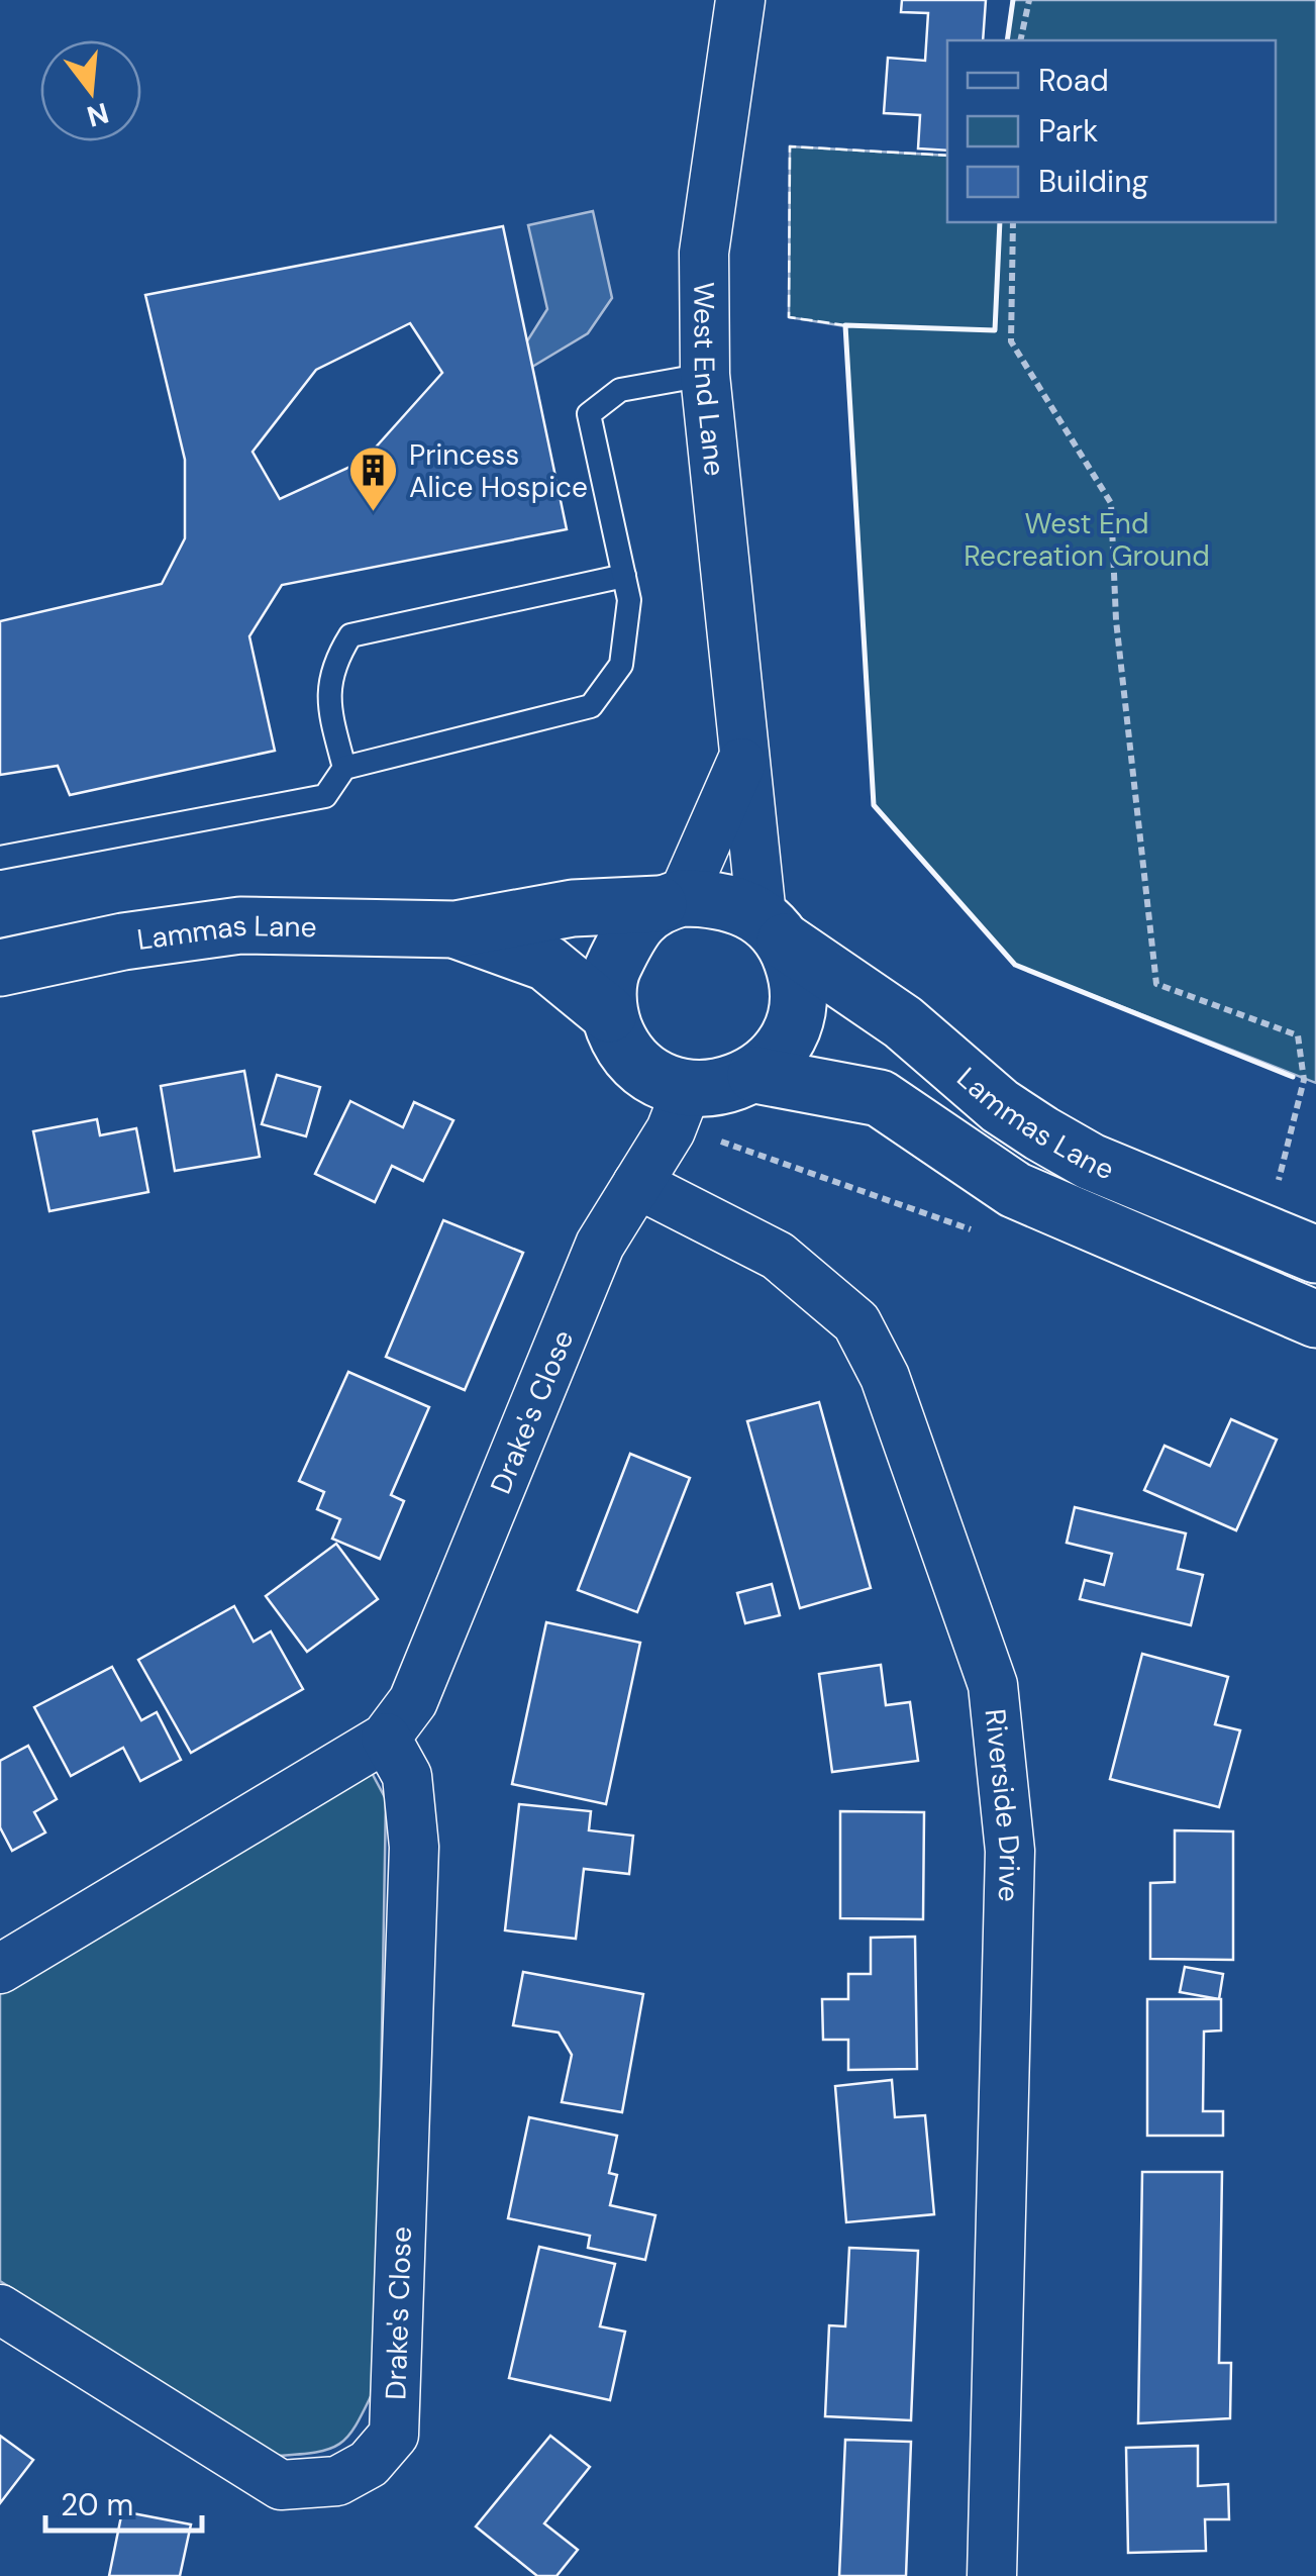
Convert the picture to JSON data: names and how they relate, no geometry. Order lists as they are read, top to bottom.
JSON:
{
  "streets": {
    "main road": ["Lammas Lane"],
    "street": ["West End Lane", "Drake's Close", "Riverside Drive"]
  },
  "crossings": [
    ["West End Lane", "Lammas Lane"],
    ["West End Lane", "Drake's Close"],
    ["Lammas Lane", "Drake's Close"],
    ["Drake's Close", "Riverside Drive"]
  ],
  "parks": ["West End Recreation Ground"],
  "places": {
    "building": ["Princess Alice Hospice"]
  },
  "legend": ["Road", "Park", "Building"],
  "scale_bar": "20 m",
  "north": "bottom"
}
